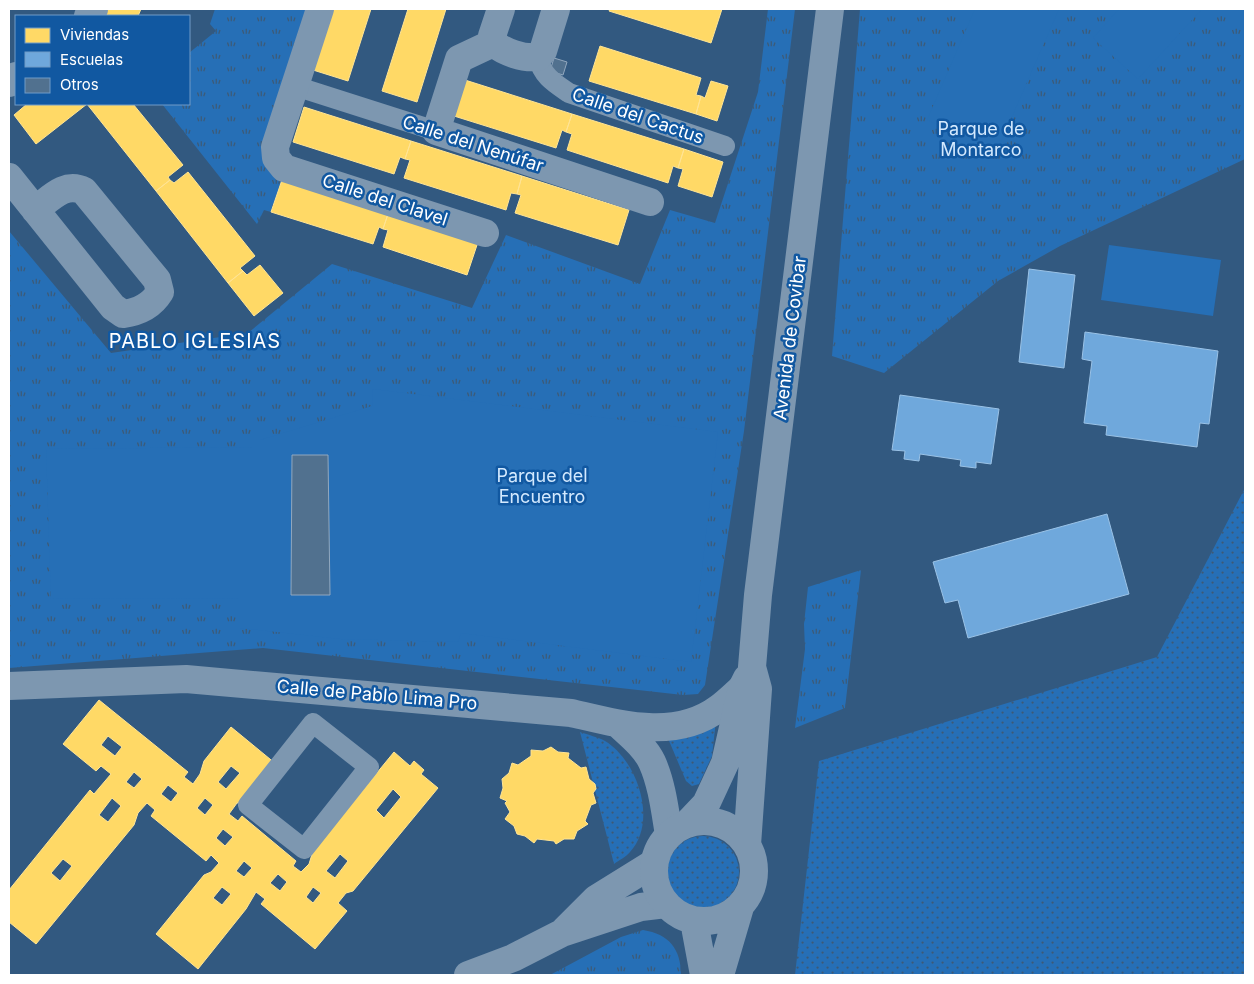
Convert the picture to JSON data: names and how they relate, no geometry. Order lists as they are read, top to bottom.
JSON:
{
  "streets": {
    "street": [
      "Calle del Cactus",
      "Calle del Nenúfar",
      "Calle del Clavel",
      "Avenida de Covibar",
      "Calle de Pablo Lima Pro"
    ]
  },
  "crossings": [
    ["Calle del Nenúfar", "Calle del Clavel"],
    ["Avenida de Covibar", "Calle de Pablo Lima Pro"]
  ],
  "districts": ["PABLO IGLESIAS"],
  "parks": ["Parque de Montarco", "Parque del Encuentro"],
  "legend": ["Viviendas", "Escuelas", "Otros"]
}
